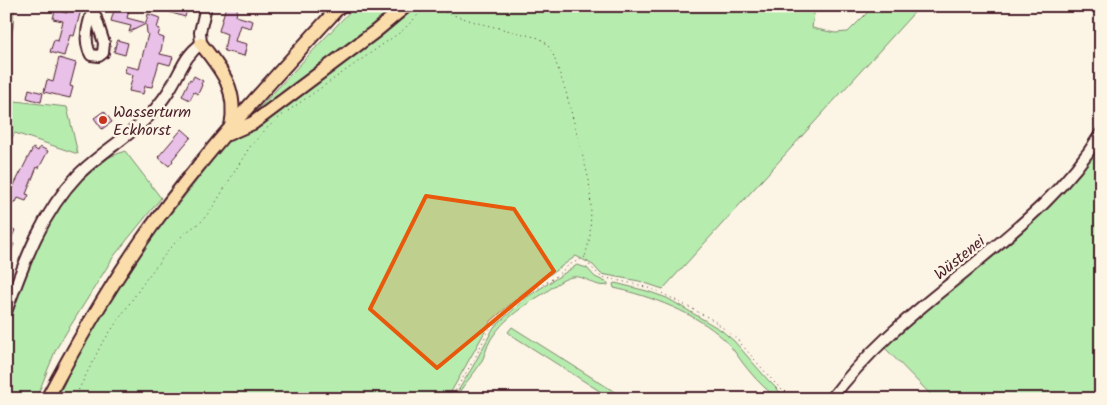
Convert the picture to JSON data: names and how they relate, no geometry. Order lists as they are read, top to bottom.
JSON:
{
  "streets": {
    "street": ["Wüstenei"]
  },
  "places": ["Wasserturm Eckhorst"]
}
